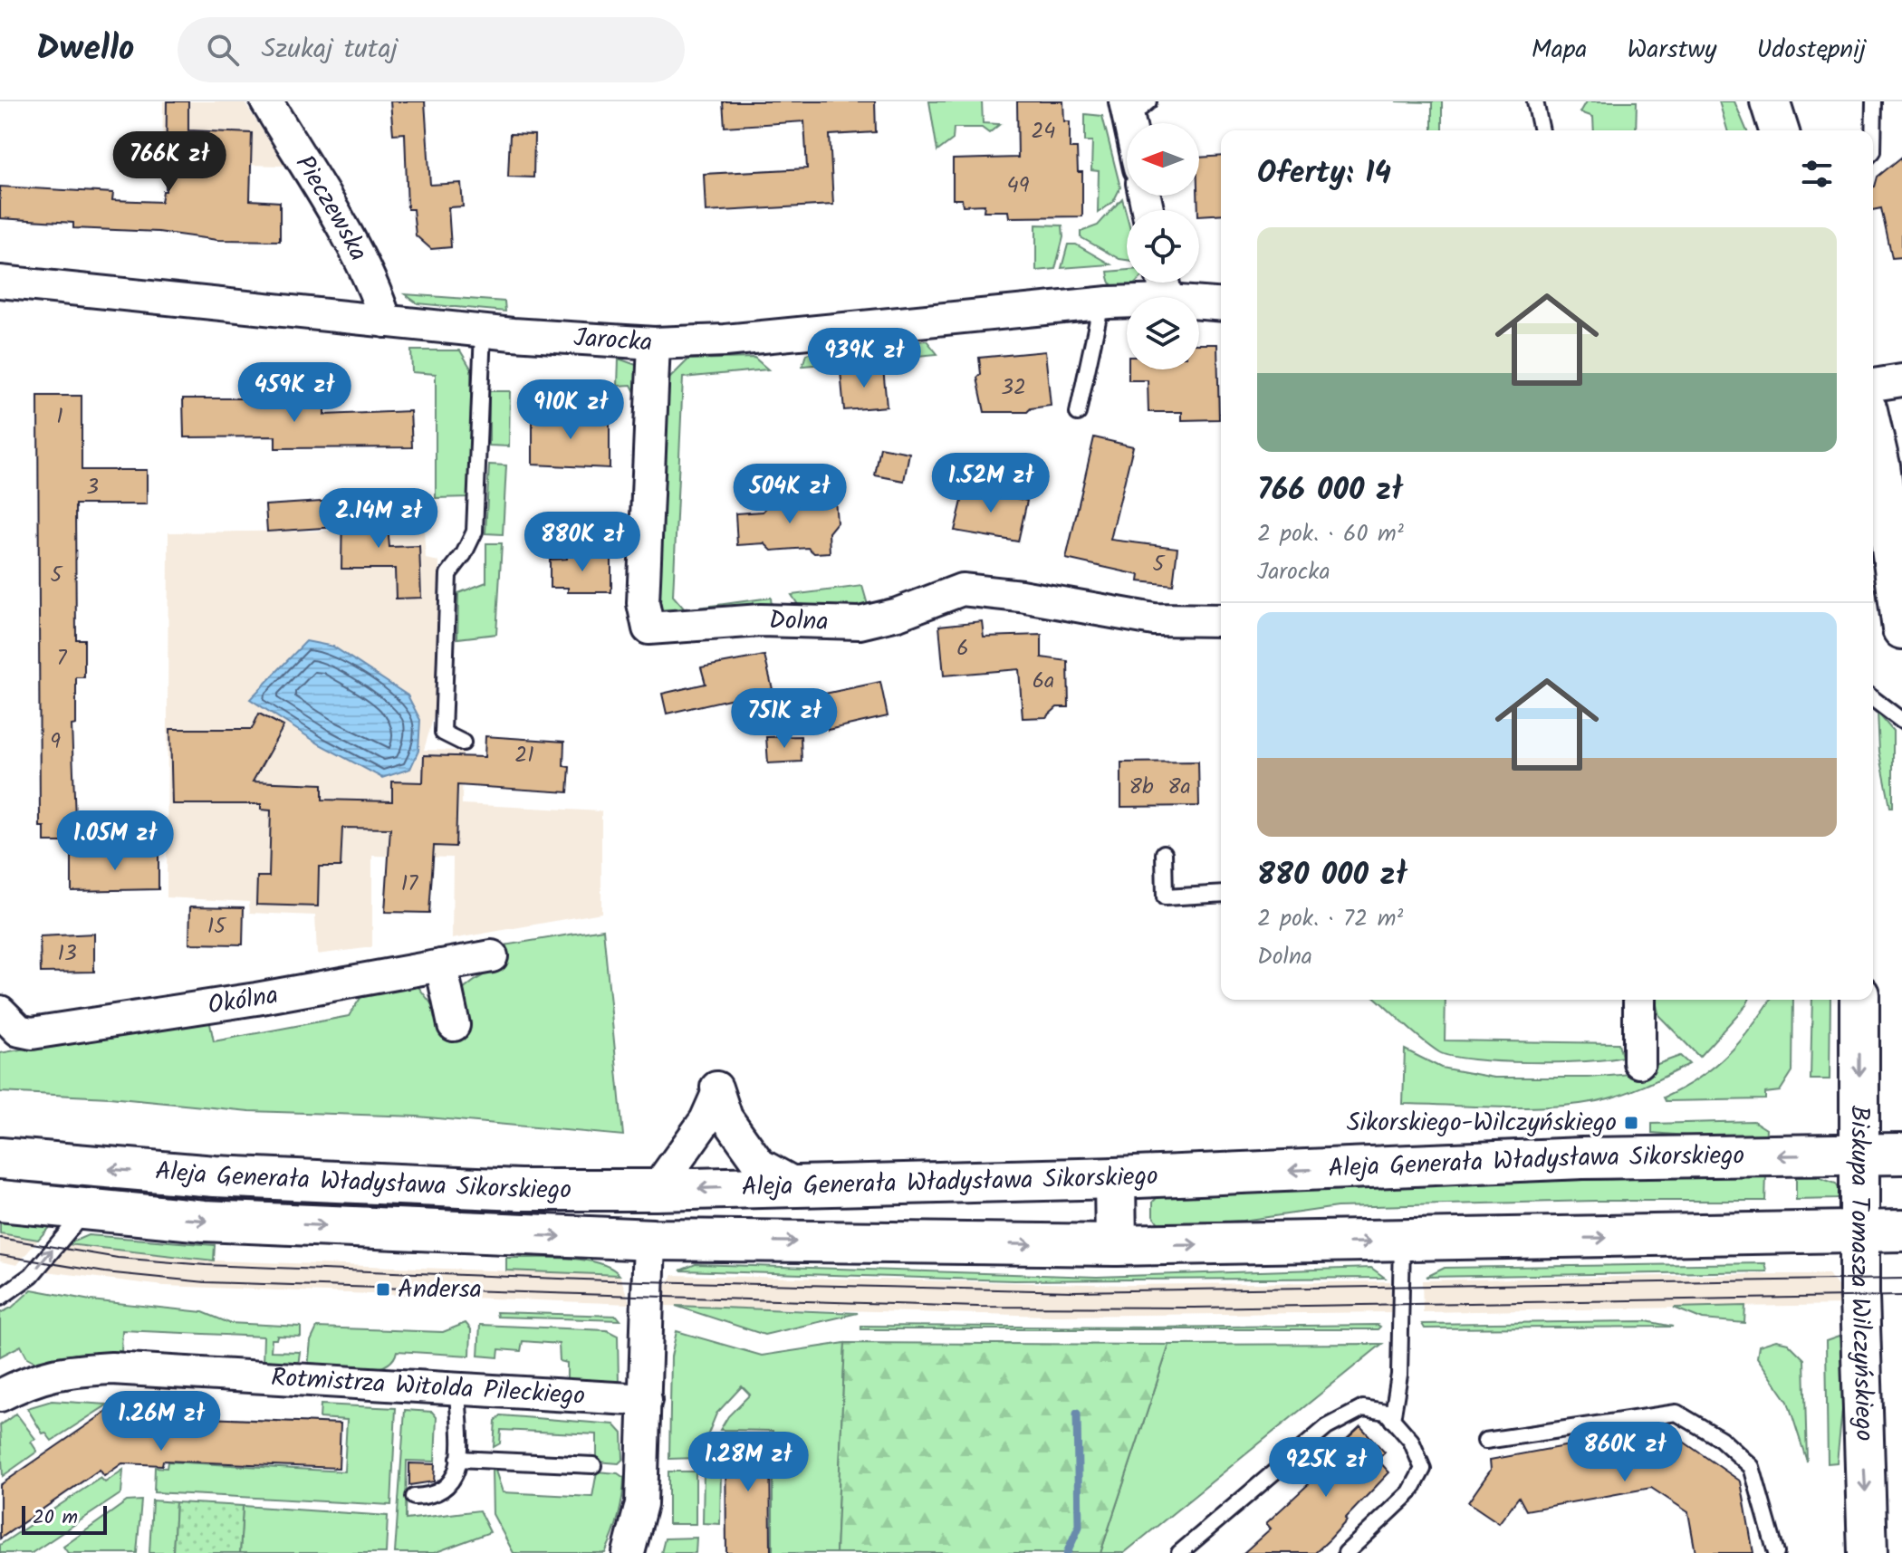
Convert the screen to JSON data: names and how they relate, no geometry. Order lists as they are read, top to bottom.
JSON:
{
  "streets": {
    "main road": ["Aleja Generała Władysława Sikorskiego"],
    "street": [
      "Pieczewska",
      "Jarocka",
      "Dolna",
      "Okólna",
      "Biskupa Tomasza Wilczyńskiego",
      "Rotmistrza Witolda Pileckiego"
    ]
  },
  "crossings": [
    ["Pieczewska", "Jarocka"],
    ["Jarocka", "Dolna"],
    ["Aleja Generała Władysława Sikorskiego", "Biskupa Tomasza Wilczyńskiego"]
  ],
  "one_way": ["Biskupa Tomasza Wilczyńskiego"],
  "places": {
    "transit": ["Sikorskiego-Wilczyńskiego", "Andersa"]
  },
  "house_numbers": [
    "24",
    "49",
    "32",
    "1",
    "3",
    "5",
    "5",
    "6",
    "7",
    "6a",
    "9",
    "21",
    "8b",
    "8a",
    "17",
    "15",
    "13"
  ],
  "scale_bar": "20 m",
  "north": "left",
  "page": {
    "header": "Dwello",
    "search": "Szukaj tutaj",
    "nav": ["Mapa", "Warstwy", "Udostępnij"],
    "heading": "Oferty: 14",
    "price": [
      "766K zł",
      "939K zł",
      "459K zł",
      "910K zł",
      "1.52M zł",
      "504K zł",
      "2.14M zł",
      "880K zł",
      "751K zł",
      "1.05M zł",
      "1.26M zł",
      "860K zł",
      "1.28M zł",
      "925K zł"
    ],
    "list": [
      {
        "name": "766 000 zł",
        "note": "2 pok. · 60 m² · Jarocka"
      },
      {
        "name": "880 000 zł",
        "note": "2 pok. · 72 m² · Dolna"
      }
    ],
    "scale": "20 m"
  }
}
